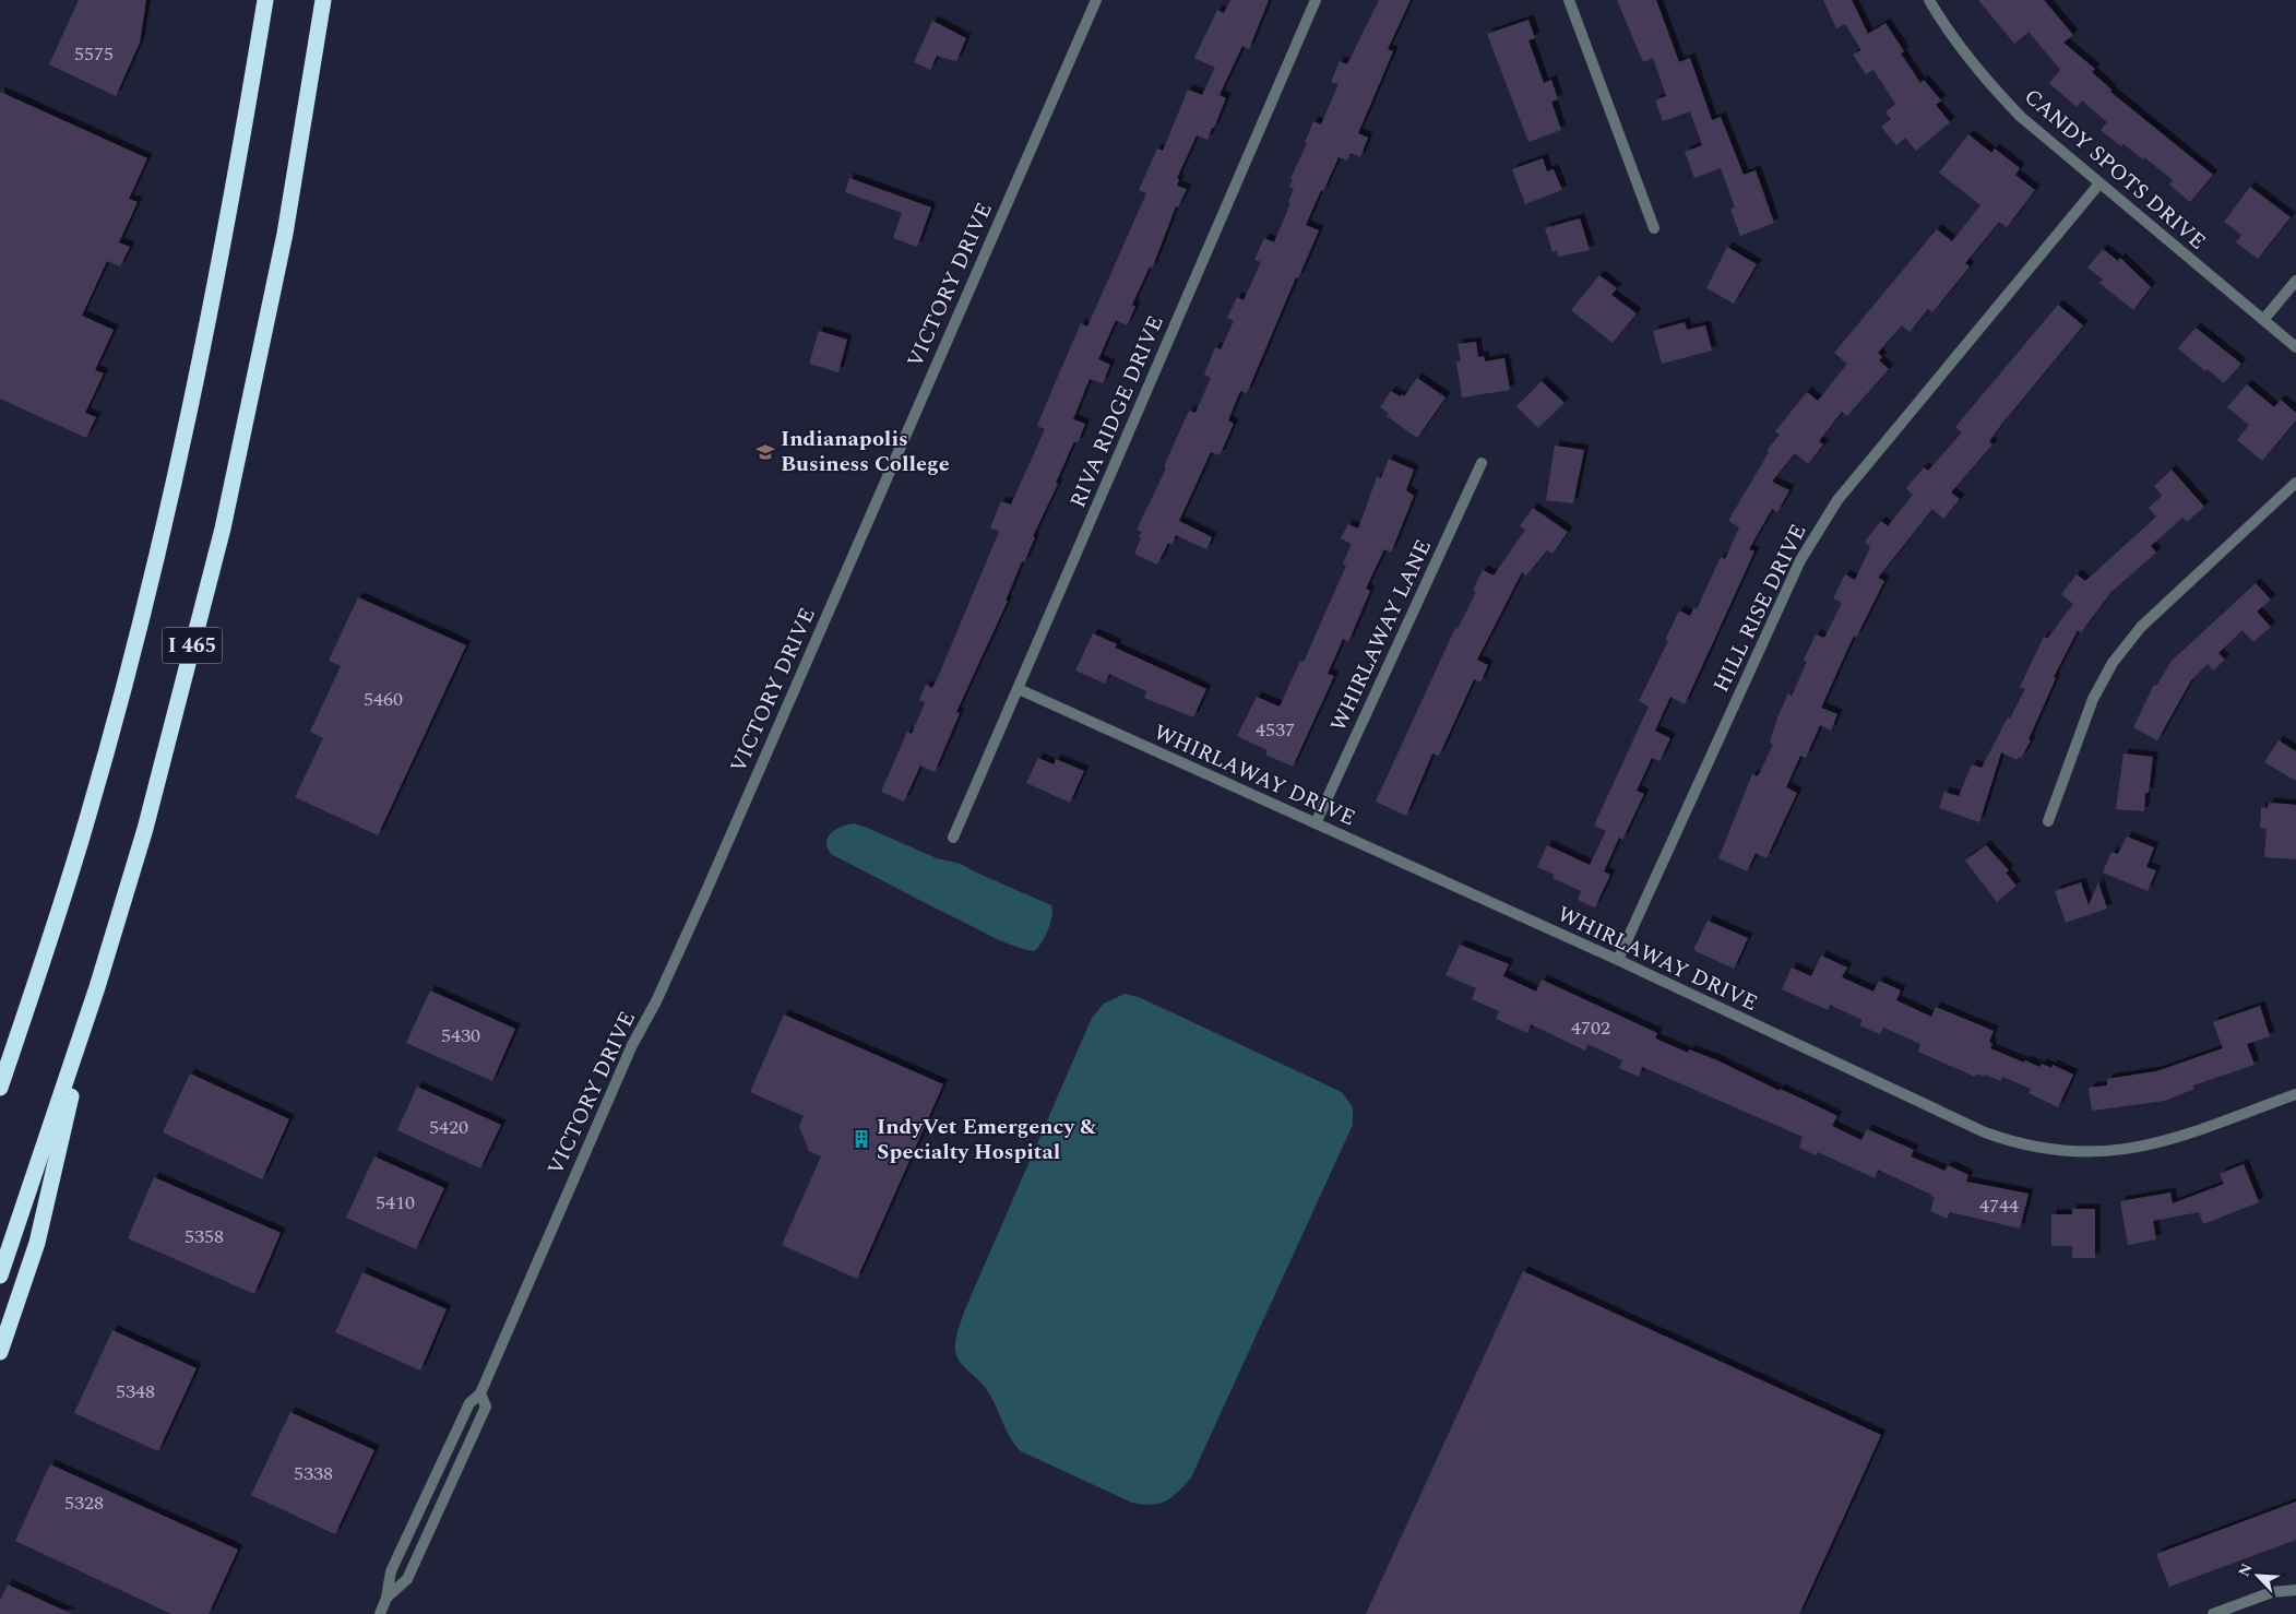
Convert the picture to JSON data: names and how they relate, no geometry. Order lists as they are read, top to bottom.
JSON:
{
  "streets": {
    "highway": ["I 465"],
    "street": [
      "CANDY SPOTS DRIVE",
      "VICTORY DRIVE",
      "RIVA RIDGE DRIVE",
      "HILL RISE DRIVE",
      "WHIRLAWAY LANE",
      "WHIRLAWAY DRIVE"
    ]
  },
  "crossings": [
    ["CANDY SPOTS DRIVE", "HILL RISE DRIVE"],
    ["RIVA RIDGE DRIVE", "WHIRLAWAY DRIVE"],
    ["HILL RISE DRIVE", "WHIRLAWAY DRIVE"],
    ["WHIRLAWAY LANE", "WHIRLAWAY DRIVE"]
  ],
  "places": {
    "school or university": ["Indianapolis Business College"],
    "building": ["IndyVet Emergency & Specialty Hospital"]
  },
  "house_numbers": [
    "5575",
    "5460",
    "4537",
    "4702",
    "5430",
    "5420",
    "5410",
    "4744",
    "5358",
    "5348",
    "5338",
    "5328"
  ],
  "north": "top left"
}
